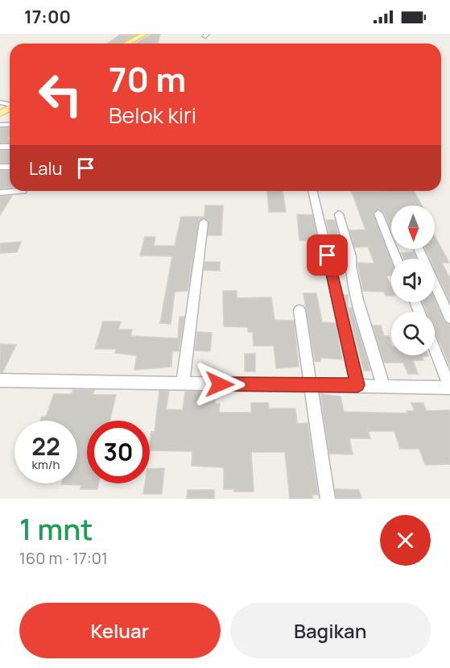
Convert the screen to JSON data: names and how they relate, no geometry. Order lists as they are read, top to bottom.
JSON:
{
  "north": "bottom",
  "page": {
    "status": "17:00",
    "turn": ["70 m", "Belok kiri"],
    "then": "Lalu",
    "speed": "22 km/h",
    "limit": "30",
    "heading": ["1 mnt", "160 m · 17:01"],
    "buttons": ["Keluar", "Bagikan"]
  }
}
